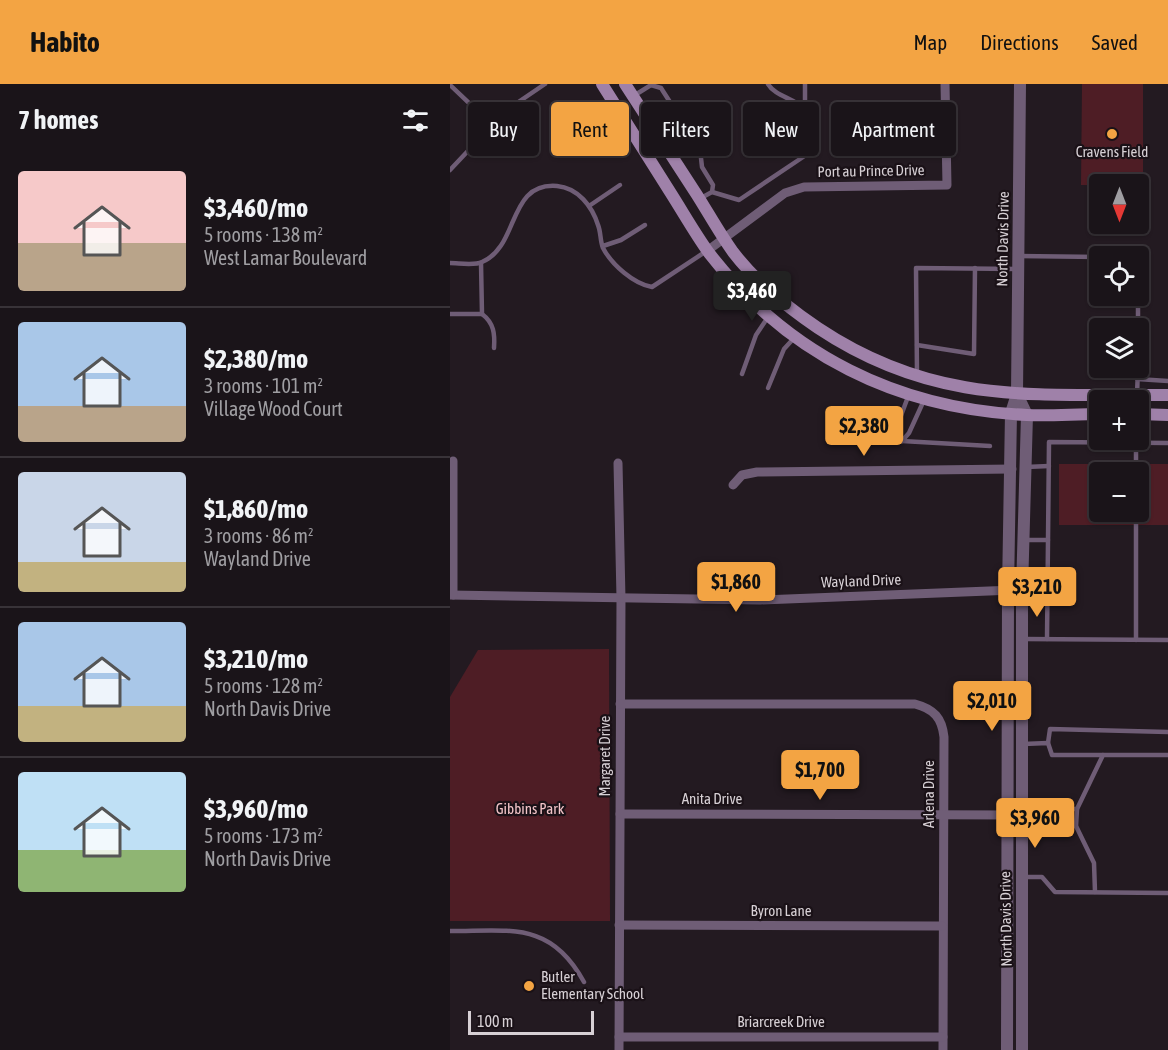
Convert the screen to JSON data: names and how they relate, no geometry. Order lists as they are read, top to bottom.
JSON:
{
  "streets": {
    "street": [
      "Port au Prince Drive",
      "North Davis Drive",
      "Wayland Drive",
      "Margaret Drive",
      "Arlena Drive",
      "Anita Drive",
      "Byron Lane",
      "Briarcreek Drive"
    ]
  },
  "crossings": [
    ["North Davis Drive", "Wayland Drive"],
    ["North Davis Drive", "Anita Drive"],
    ["Wayland Drive", "Margaret Drive"],
    ["Margaret Drive", "Arlena Drive"],
    ["Margaret Drive", "Anita Drive"],
    ["Margaret Drive", "Byron Lane"],
    ["Margaret Drive", "Briarcreek Drive"],
    ["Arlena Drive", "Anita Drive"],
    ["Arlena Drive", "Byron Lane"],
    ["Arlena Drive", "Briarcreek Drive"]
  ],
  "parks": ["Gibbins Park"],
  "places": ["Cravens Field", "Butler Elementary School"],
  "scale_bar": "100 m",
  "north": "bottom",
  "page": {
    "header": "Habito",
    "nav": ["Map", "Directions", "Saved"],
    "heading": "7 homes",
    "chip": [
      "Buy",
      "Rent",
      "Filters",
      "New",
      "Apartment"
    ],
    "list": [
      {
        "name": "$3,460/mo",
        "note": "5 rooms · 138 m² · West Lamar Boulevard"
      },
      {
        "name": "$2,380/mo",
        "note": "3 rooms · 101 m² · Village Wood Court"
      },
      {
        "name": "$1,860/mo",
        "note": "3 rooms · 86 m² · Wayland Drive"
      },
      {
        "name": "$3,210/mo",
        "note": "5 rooms · 128 m² · North Davis Drive"
      },
      {
        "name": "$3,960/mo",
        "note": "5 rooms · 173 m² · North Davis Drive"
      }
    ],
    "map_buttons": ["+", "−"],
    "price": [
      "$3,460",
      "$2,380",
      "$1,860",
      "$3,210",
      "$2,010",
      "$1,700",
      "$3,960"
    ],
    "scale": "100 m"
  }
}
